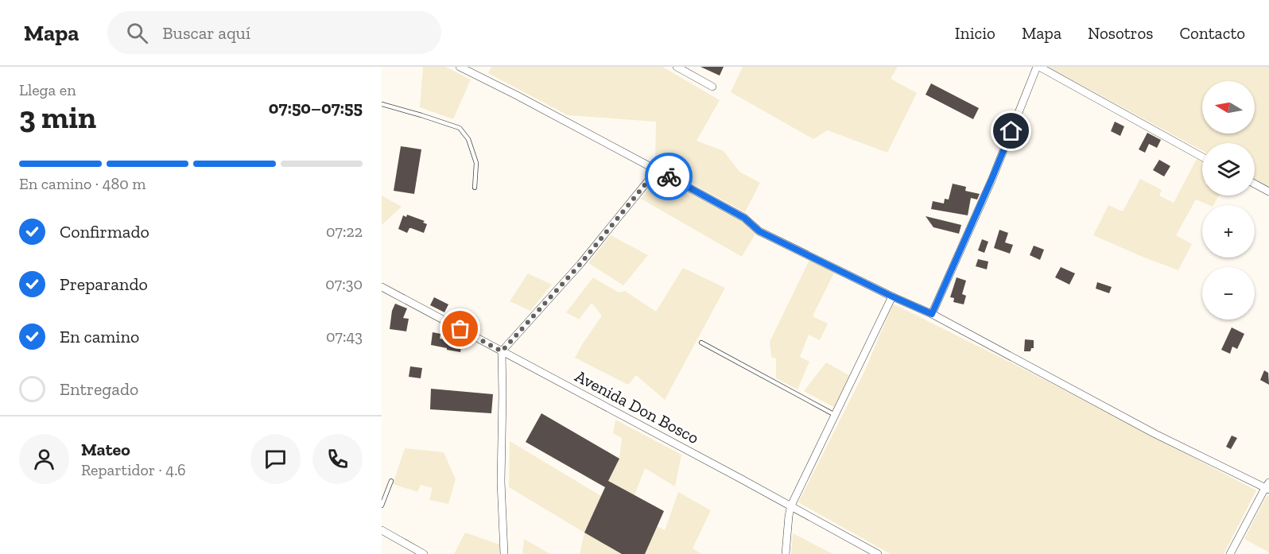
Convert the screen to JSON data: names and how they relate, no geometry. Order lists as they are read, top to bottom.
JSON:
{
  "streets": {
    "street": ["Avenida Don Bosco"]
  },
  "north": "left",
  "page": {
    "header": "Mapa",
    "search": "Buscar aquí",
    "nav": [
      "Inicio",
      "Mapa",
      "Nosotros",
      "Contacto"
    ],
    "heading": ["3 min", "Llega en", "07:50–07:55"],
    "panel": ["Mateo", "Repartidor · 4.6"],
    "map_buttons": ["+", "−"],
    "bar": "En camino · 480 m",
    "list": [
      ["Confirmado", "07:22"],
      ["Preparando", "07:30"],
      ["En camino", "07:43"],
      "Entregado"
    ]
  }
}
